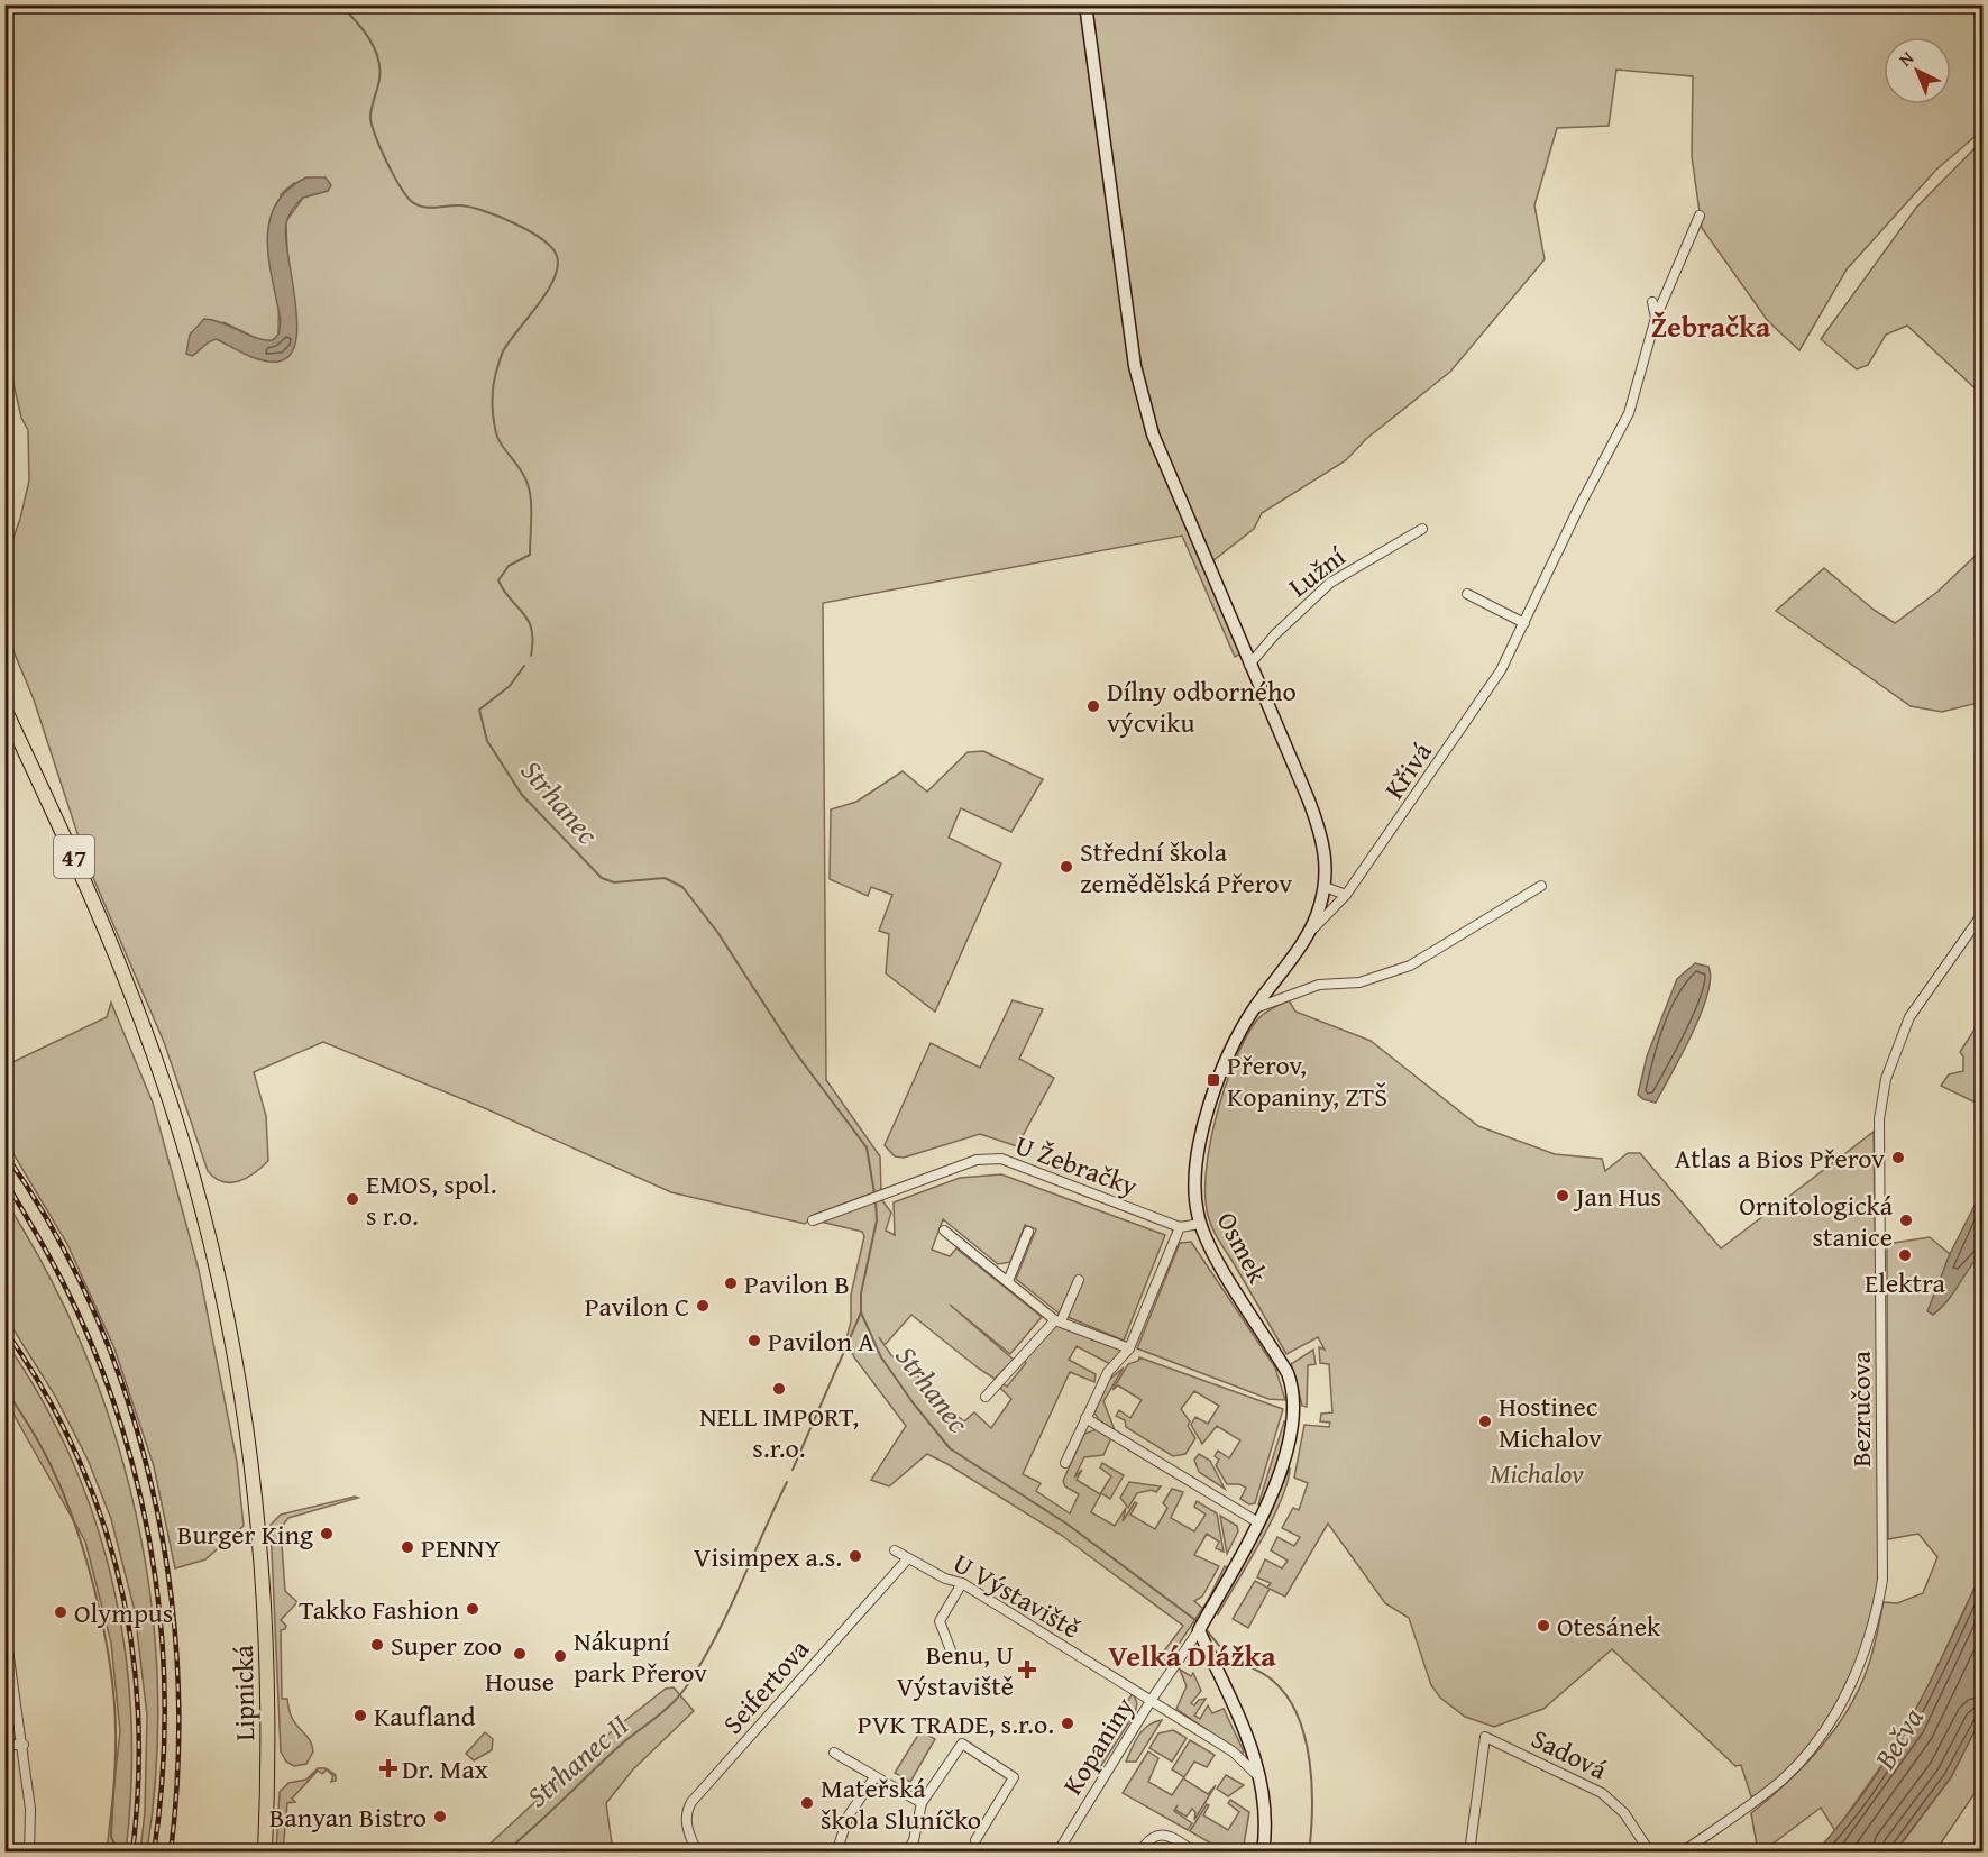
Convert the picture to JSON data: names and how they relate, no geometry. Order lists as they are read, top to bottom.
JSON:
{
  "streets": {
    "main road": ["47", "Lipnická"],
    "street": [
      "Lužní",
      "Křivá",
      "U Žebračky",
      "Osmek",
      "Bezručova",
      "U Výstaviště",
      "Seifertova",
      "Kopaniny",
      "Sadová"
    ]
  },
  "crossings": [
    ["Lužní", "Osmek"],
    ["Křivá", "Osmek"],
    ["Osmek", "Kopaniny"],
    ["U Výstaviště", "Seifertova"],
    ["U Výstaviště", "Kopaniny"]
  ],
  "districts": ["Žebračka", "Velká Dlážka"],
  "water": ["Strhanec", "Bečva", "Strhanec II"],
  "parks": ["Michalov"],
  "places": {
    "other": [
      "Dílny odborného výcviku",
      "Střední škola zemědělská Přerov",
      "Atlas a Bios Přerov",
      "Jan Hus",
      "EMOS, spol. s r.o.",
      "Ornitologická stanice",
      "Elektra",
      "Pavilon B",
      "Pavilon C",
      "Pavilon A",
      "NELL IMPORT, s.r.o.",
      "Hostinec Michalov",
      "Burger King",
      "PENNY",
      "Visimpex a.s.",
      "Takko Fashion",
      "Olympus",
      "Otesánek",
      "Super zoo",
      "House",
      "Nákupní park Přerov",
      "Kaufland",
      "PVK TRADE, s.r.o.",
      "Mateřská škola Sluníčko",
      "Banyan Bistro"
    ],
    "transit": ["Přerov, Kopaniny, ZTŠ"],
    "health": ["Benu, U Výstaviště", "Dr. Max"]
  },
  "north": "top left"
}
